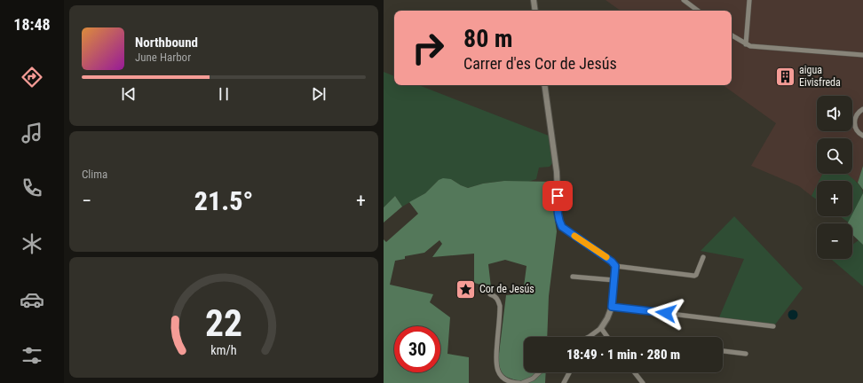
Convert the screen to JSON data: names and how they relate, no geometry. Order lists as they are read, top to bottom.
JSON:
{
  "places": {
    "building": ["aigua Eivisfreda"],
    "place": ["Cor de Jesús"]
  },
  "page": {
    "tabs": "18:48",
    "turn": ["80 m", "Carrer d'es Cor de Jesús"],
    "song": ["Northbound", "June Harbor"],
    "map_buttons": ["+", "−"],
    "tile": "Clima",
    "heat": ["−", "21.5°", "+"],
    "limit": "30",
    "trip": "18:49 · 1 min · 280 m",
    "gauge": ["22", "km/h"]
  }
}
